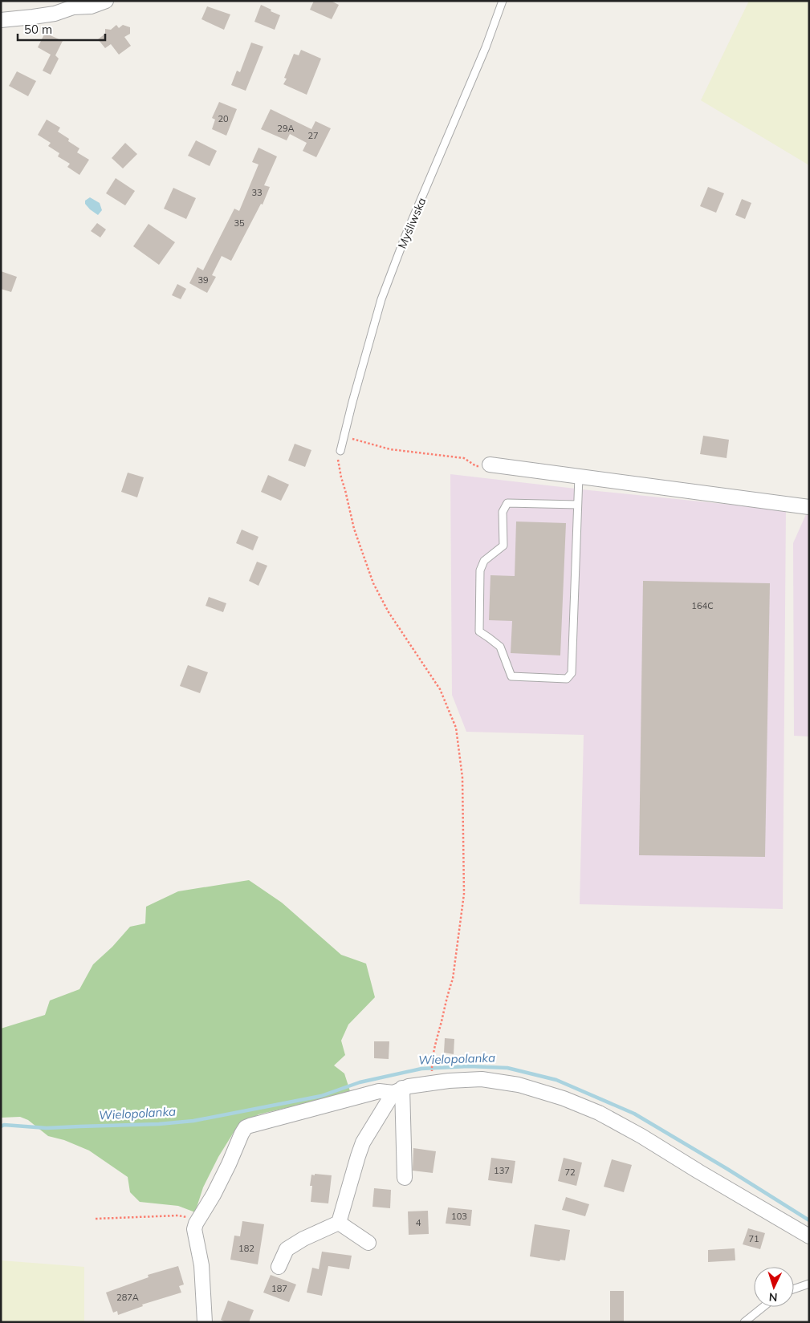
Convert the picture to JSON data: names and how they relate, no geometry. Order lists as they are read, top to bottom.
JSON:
{
  "streets": {
    "lane": ["Myśliwska"]
  },
  "water": ["Wielopolanka"],
  "house_numbers": [
    "20",
    "29A",
    "27",
    "33",
    "35",
    "39",
    "164C",
    "137",
    "72",
    "103",
    "4",
    "71",
    "182",
    "187",
    "287A"
  ],
  "scale_bar": "50 m",
  "north": "bottom"
}
